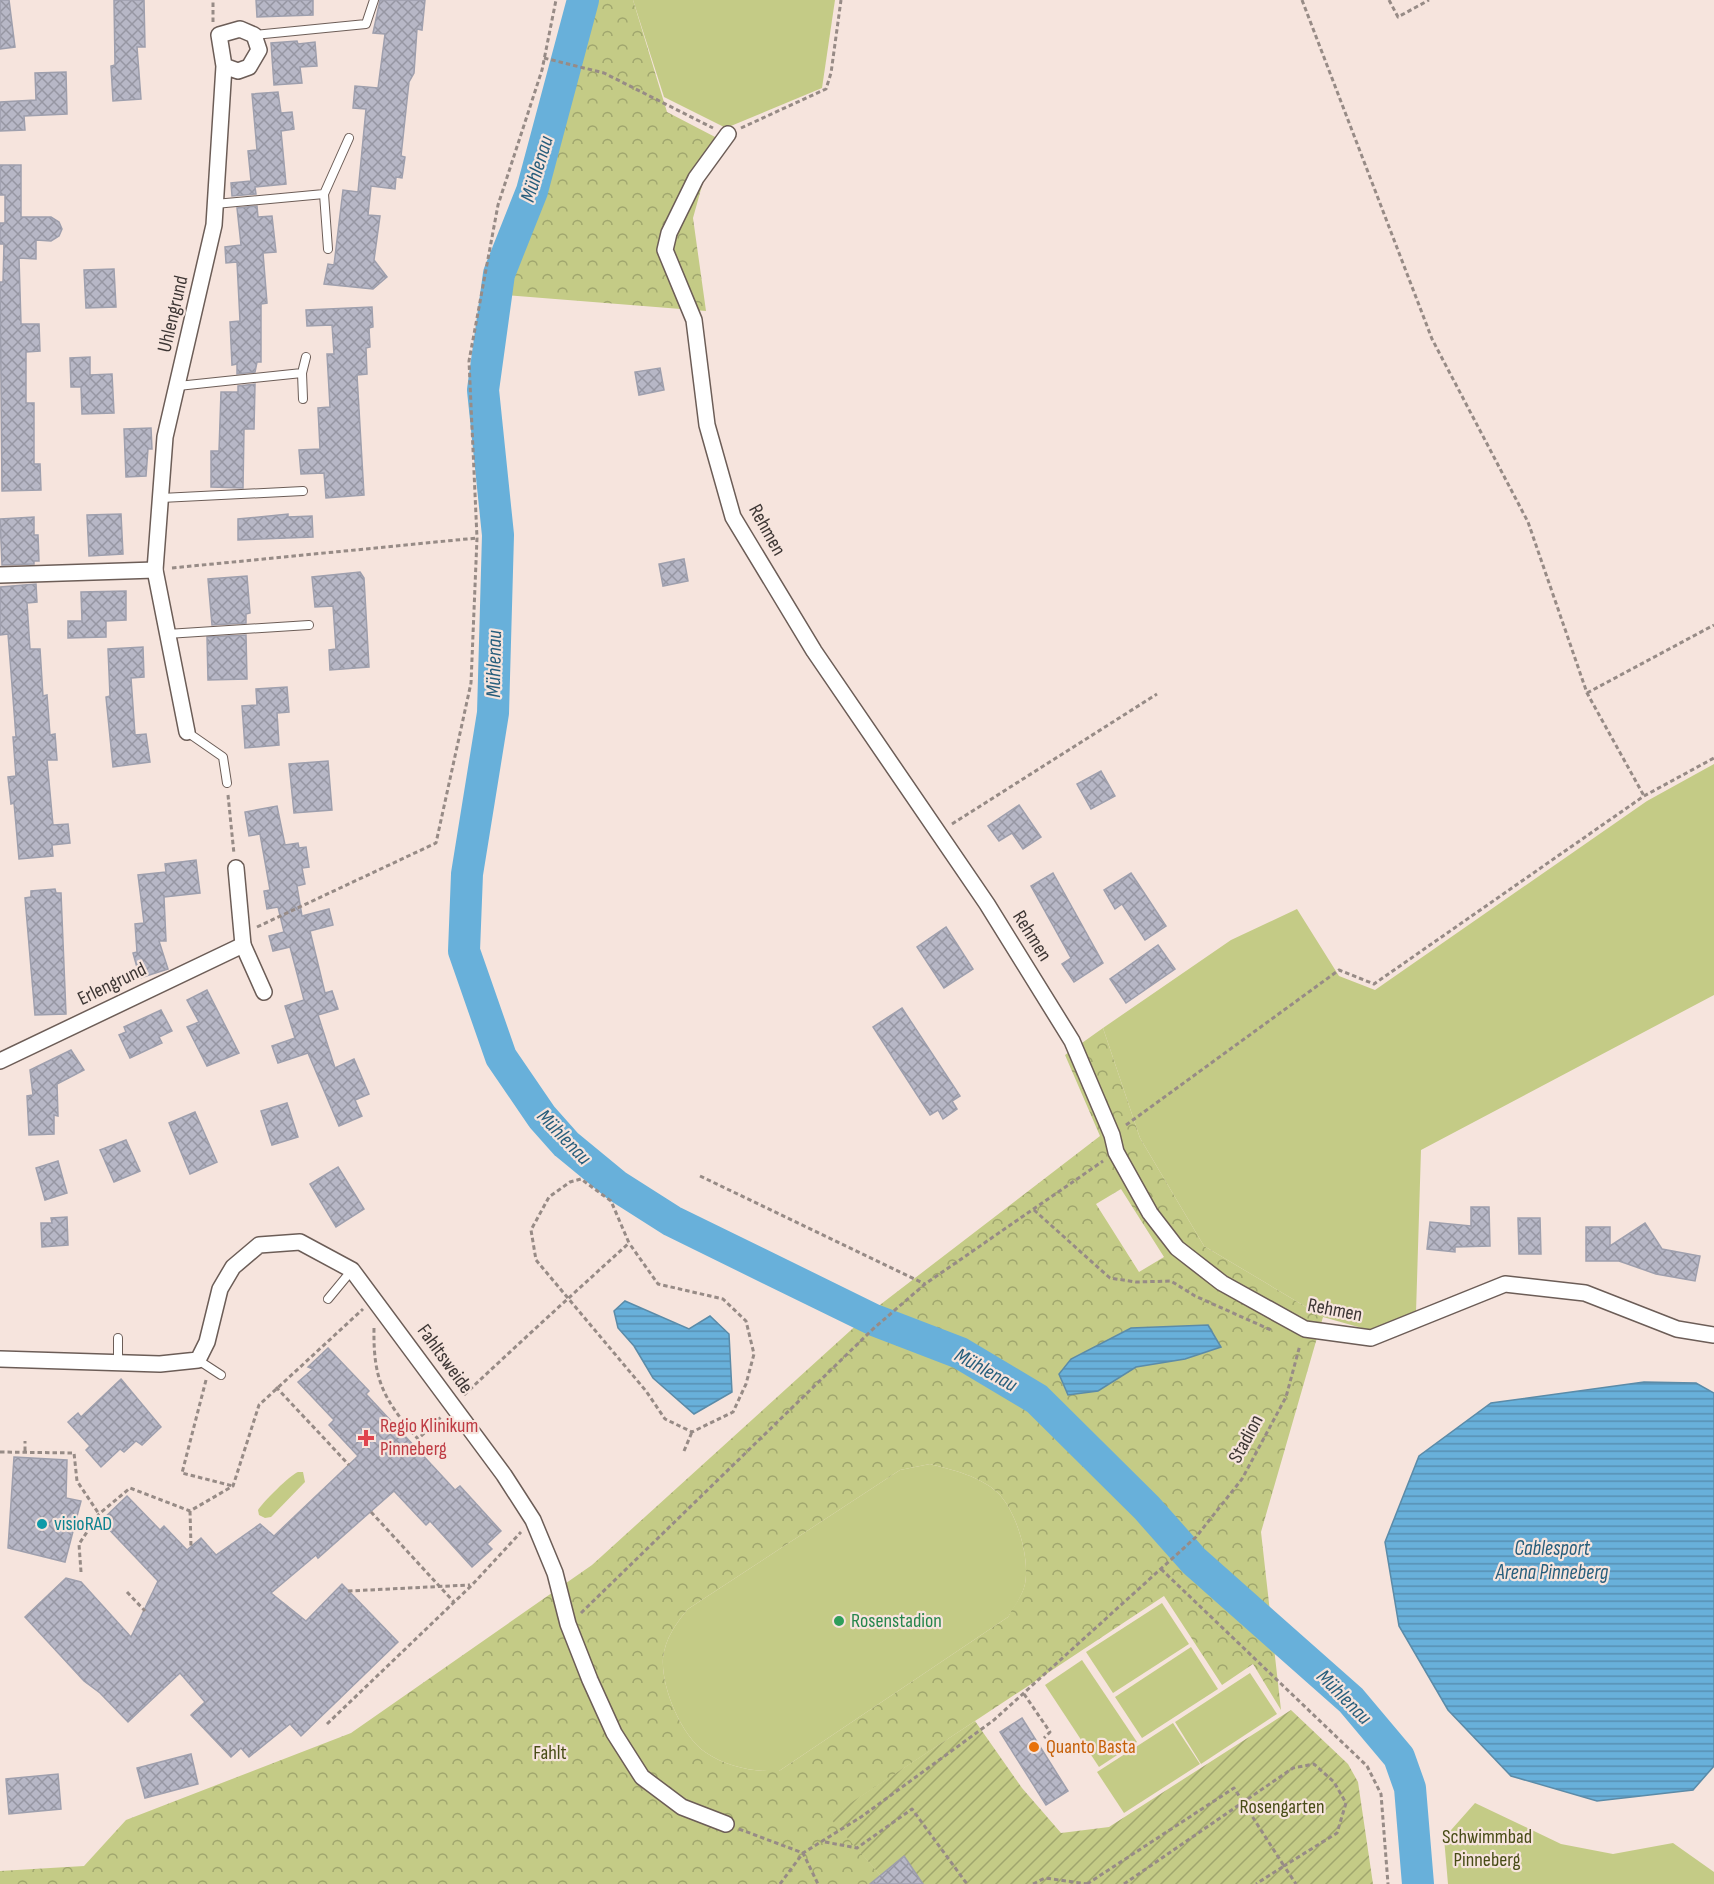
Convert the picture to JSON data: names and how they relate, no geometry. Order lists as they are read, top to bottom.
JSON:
{
  "streets": {
    "street": [
      "Uhlengrund",
      "Rehmen",
      "Erlengrund",
      "Fahltsweide"
    ],
    "path": ["Stadion"]
  },
  "water": ["Mühlenau", "Cablesport Arena Pinneberg"],
  "parks": ["Fahlt", "Rosengarten", "Schwimmbad Pinneberg"],
  "places": {
    "health": ["Regio Klinikum Pinneberg"],
    "other": ["visioRAD", "Rosenstadion", "Quanto Basta"]
  }
}
